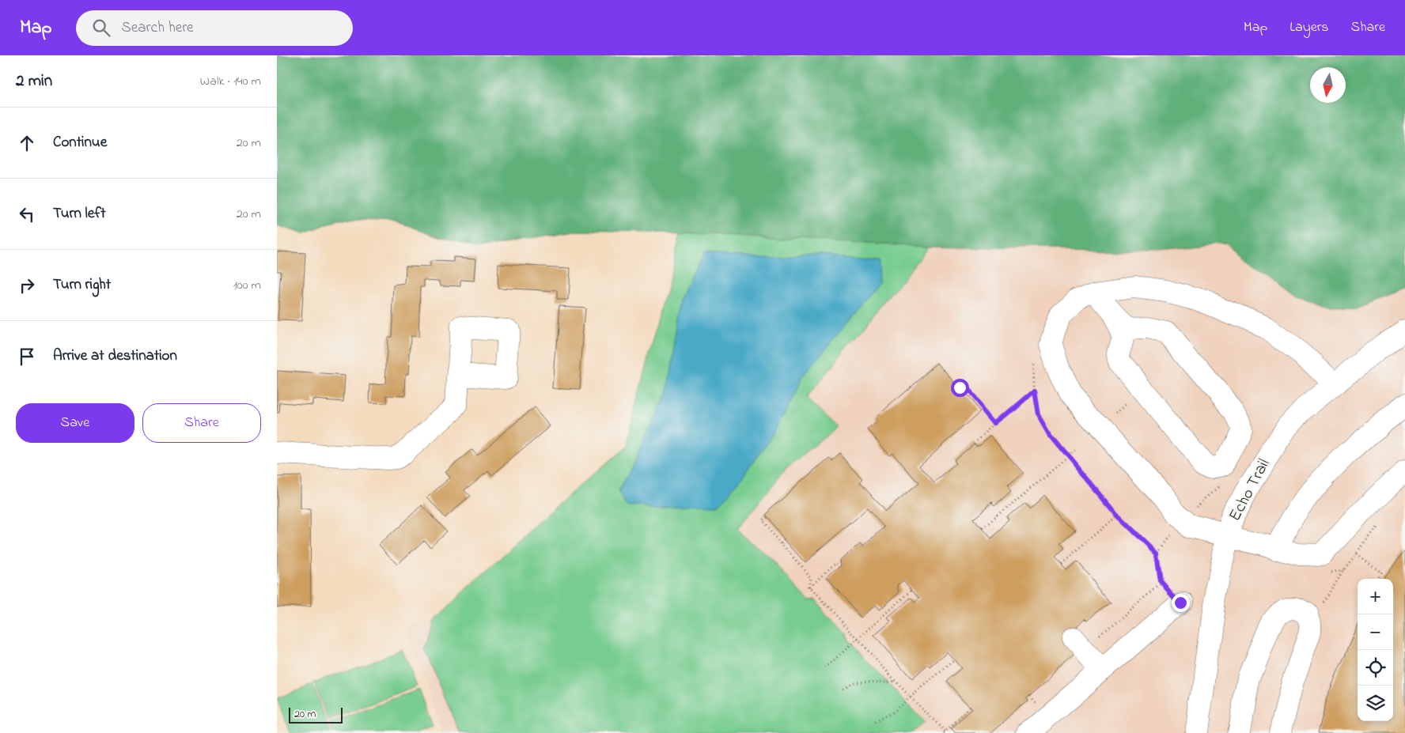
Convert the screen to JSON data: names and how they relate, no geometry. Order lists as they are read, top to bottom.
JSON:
{
  "streets": {
    "street": ["Echo Trail"]
  },
  "scale_bar": "20 m",
  "north": "bottom",
  "page": {
    "header": "Map",
    "search": "Search here",
    "nav": ["Map", "Layers", "Share"],
    "heading": ["2 min", "Walk · 140 m"],
    "list": [
      ["Continue", "20 m"],
      ["Turn left", "20 m"],
      ["Turn right", "100 m"],
      "Arrive at destination"
    ],
    "buttons": ["Save", "Share"],
    "map_buttons": ["+", "−"],
    "scale": "20 m"
  }
}
